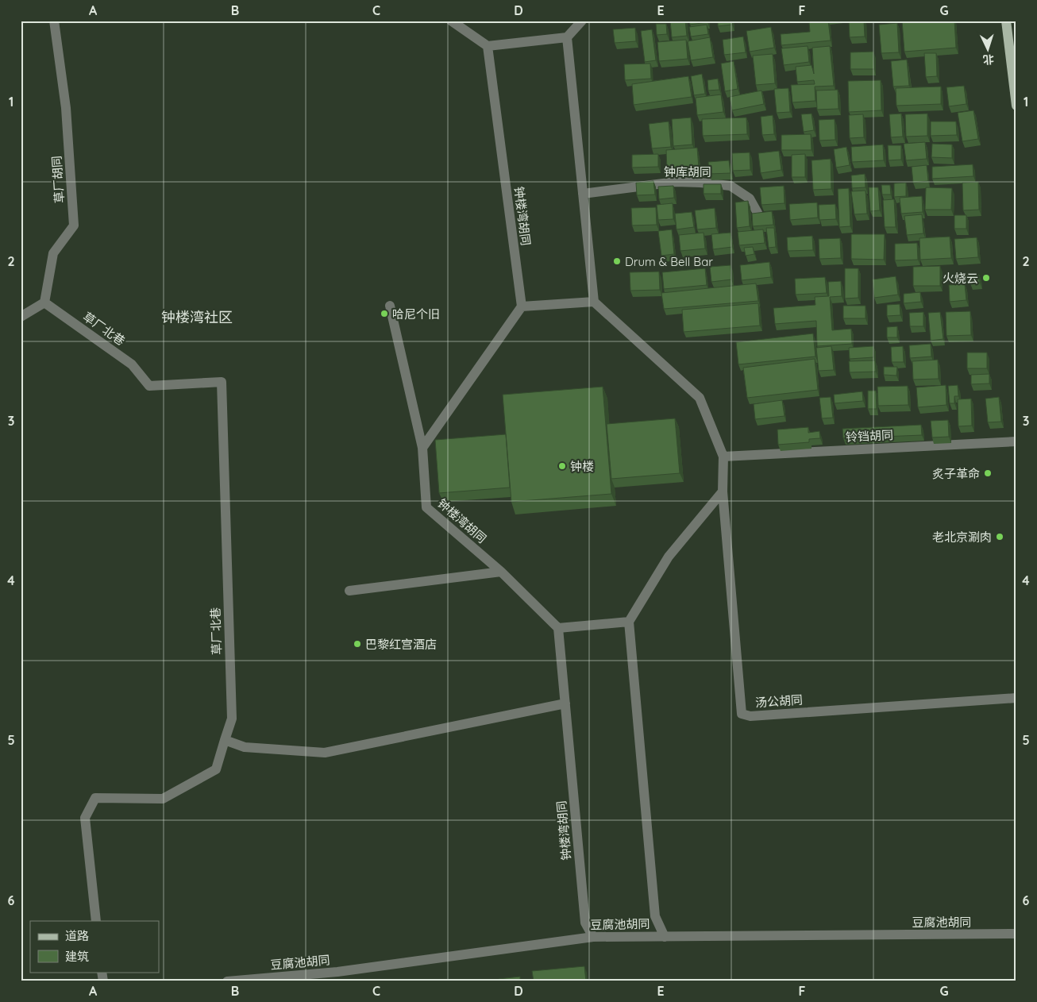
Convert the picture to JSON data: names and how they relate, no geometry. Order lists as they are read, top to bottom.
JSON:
{
  "streets": {
    "street": [
      "钟库胡同",
      "草厂胡同",
      "钟楼湾胡同",
      "草厂北巷",
      "铃铛胡同",
      "汤公胡同",
      "豆腐池胡同"
    ]
  },
  "crossings": [
    ["草厂胡同", "草厂北巷"],
    ["钟楼湾胡同", "豆腐池胡同"]
  ],
  "districts": ["钟楼湾社区"],
  "places": [
    "Drum & Bell Bar",
    "火烧云",
    "哈尼个旧",
    "钟楼",
    "炙子革命",
    "老北京涮肉",
    "巴黎红宫酒店"
  ],
  "legend": ["道路", "建筑"],
  "north": "bottom",
  "grid": {
    "columns": [
      "A",
      "B",
      "C",
      "D",
      "E",
      "F",
      "G"
    ],
    "rows": [
      "1",
      "2",
      "3",
      "4",
      "5",
      "6"
    ]
  }
}
